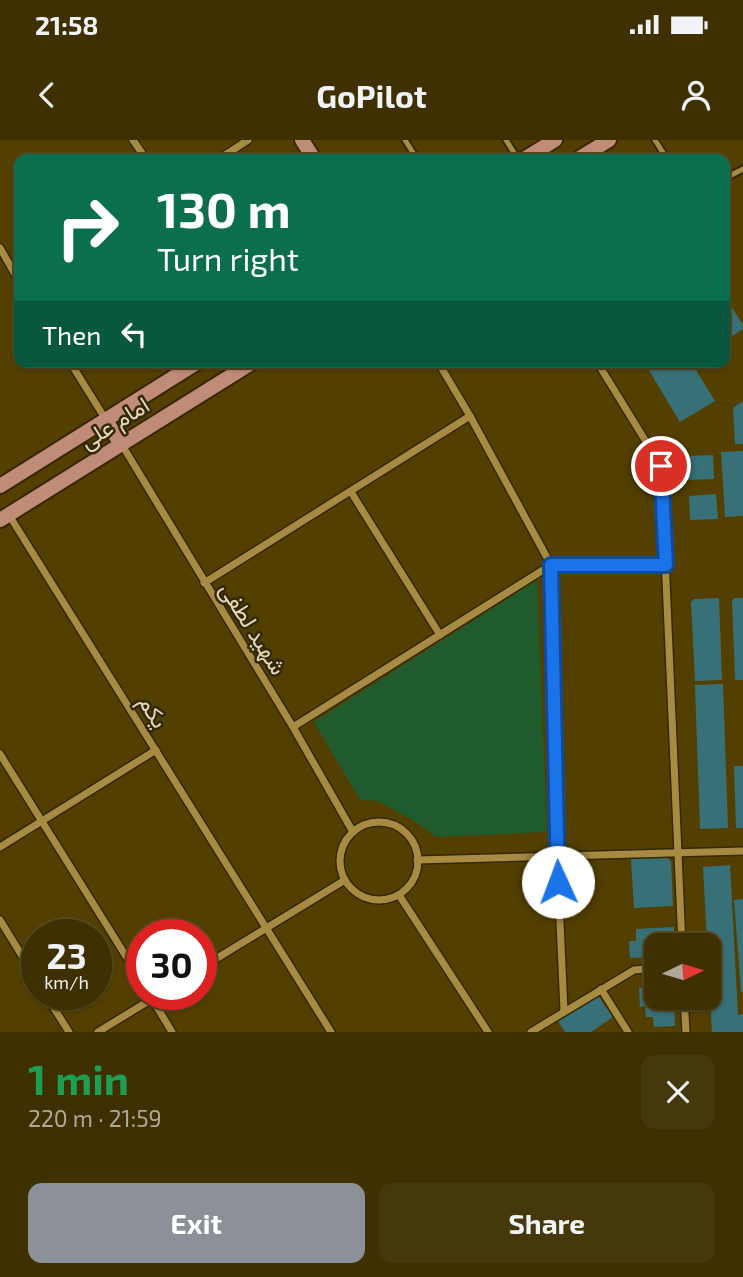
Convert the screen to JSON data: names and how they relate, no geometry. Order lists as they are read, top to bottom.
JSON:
{
  "streets": {
    "street": ["امام علی", "شهید لطفی", "یکم"]
  },
  "crossings": [
    ["امام علی", "شهید لطفی"],
    ["امام علی", "یکم"]
  ],
  "north": "right",
  "page": {
    "status": "21:58",
    "header": "GoPilot",
    "turn": ["130 m", "Turn right"],
    "then": "Then",
    "speed": "23 km/h",
    "limit": "30",
    "heading": ["1 min", "220 m · 21:59"],
    "buttons": ["Exit", "Share"]
  }
}
